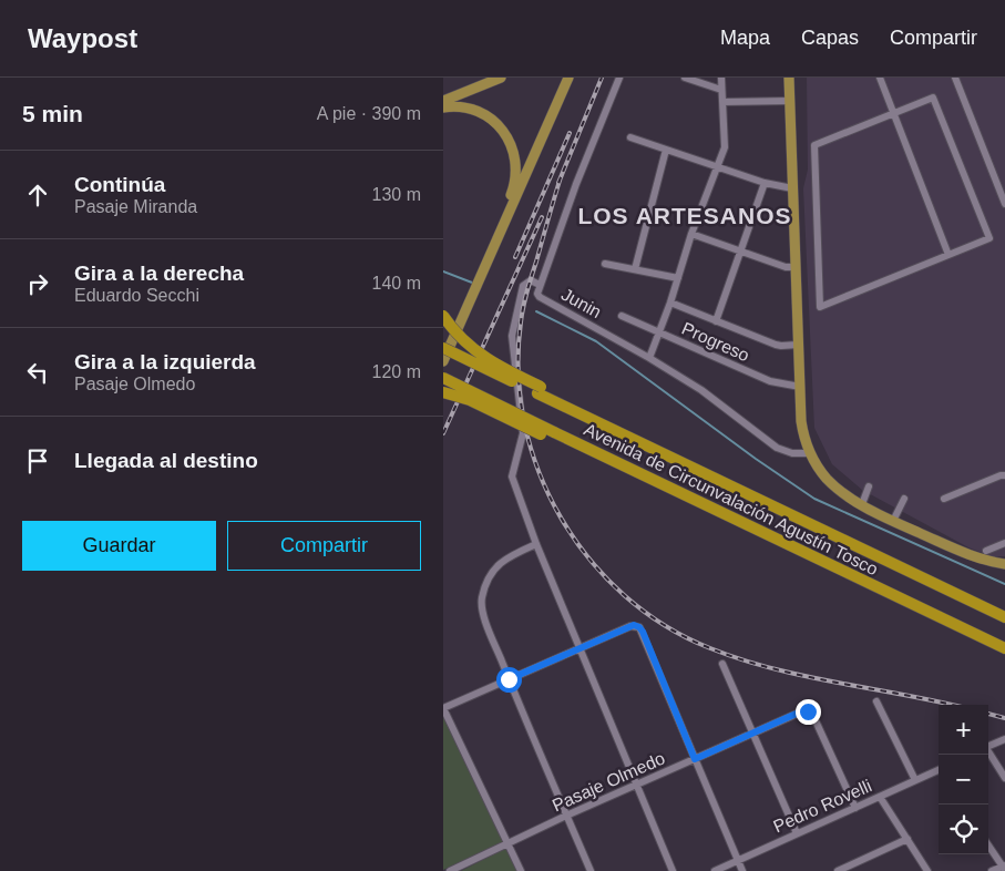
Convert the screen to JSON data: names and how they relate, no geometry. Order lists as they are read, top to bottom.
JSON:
{
  "streets": {
    "highway": ["Avenida de Circunvalación Agustín Tosco"],
    "street": [
      "Junin",
      "Progreso",
      "Pasaje Olmedo",
      "Pedro Rovelli"
    ]
  },
  "crossings": [
    ["Pasaje Olmedo", "Pedro Rovelli"]
  ],
  "districts": ["LOS ARTESANOS"],
  "page": {
    "header": "Waypost",
    "nav": ["Mapa", "Capas", "Compartir"],
    "heading": ["5 min", "A pie · 390 m"],
    "list": [
      ["Continúa", "Pasaje Miranda", "130 m"],
      ["Gira a la derecha", "Eduardo Secchi", "140 m"],
      ["Gira a la izquierda", "Pasaje Olmedo", "120 m"],
      "Llegada al destino"
    ],
    "buttons": ["Guardar", "Compartir"],
    "map_buttons": ["+", "−"]
  }
}
